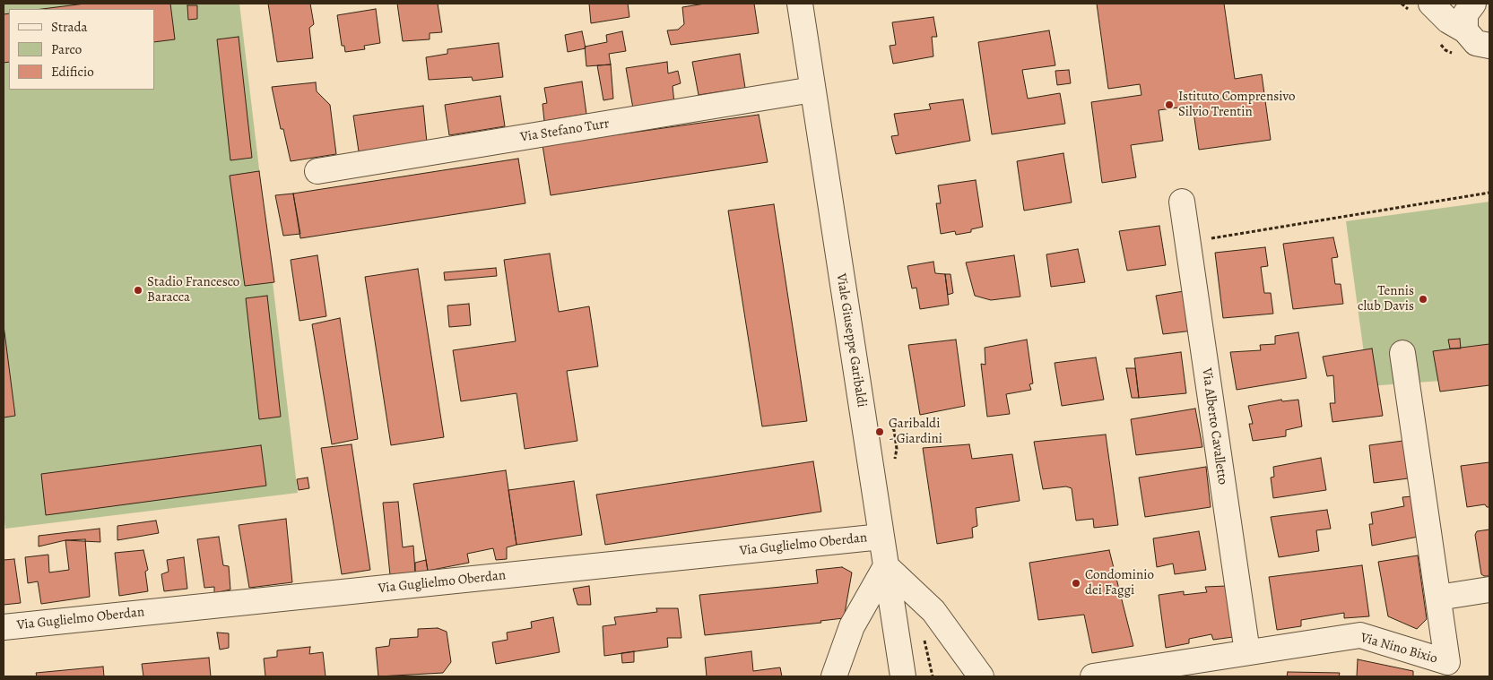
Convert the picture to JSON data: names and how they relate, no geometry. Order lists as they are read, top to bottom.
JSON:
{
  "streets": {
    "street": [
      "Via Stefano Turr",
      "Viale Giuseppe Garibaldi",
      "Via Alberto Cavalletto",
      "Via Guglielmo Oberdan",
      "Via Nino Bixio"
    ]
  },
  "crossings": [
    ["Via Stefano Turr", "Viale Giuseppe Garibaldi"],
    ["Viale Giuseppe Garibaldi", "Via Guglielmo Oberdan"],
    ["Via Alberto Cavalletto", "Via Nino Bixio"]
  ],
  "places": [
    "Istituto Comprensivo Silvio Trentin",
    "Stadio Francesco Baracca",
    "Tennis club Davis",
    "Garibaldi - Giardini",
    "Condominio dei Faggi"
  ],
  "legend": ["Strada", "Parco", "Edificio"]
}
